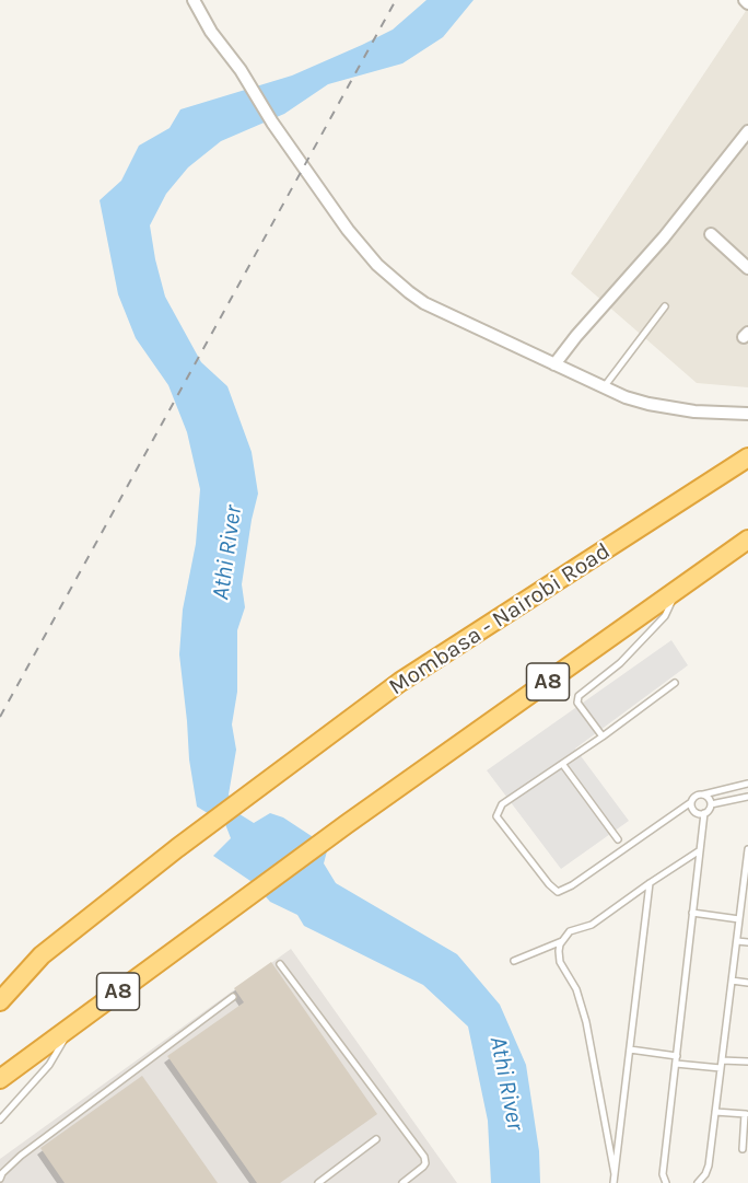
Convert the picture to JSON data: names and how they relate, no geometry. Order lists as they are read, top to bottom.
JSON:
{
  "streets": {
    "highway": ["Mombasa - Nairobi Road", "A8"]
  },
  "water": ["Athi River"]
}
